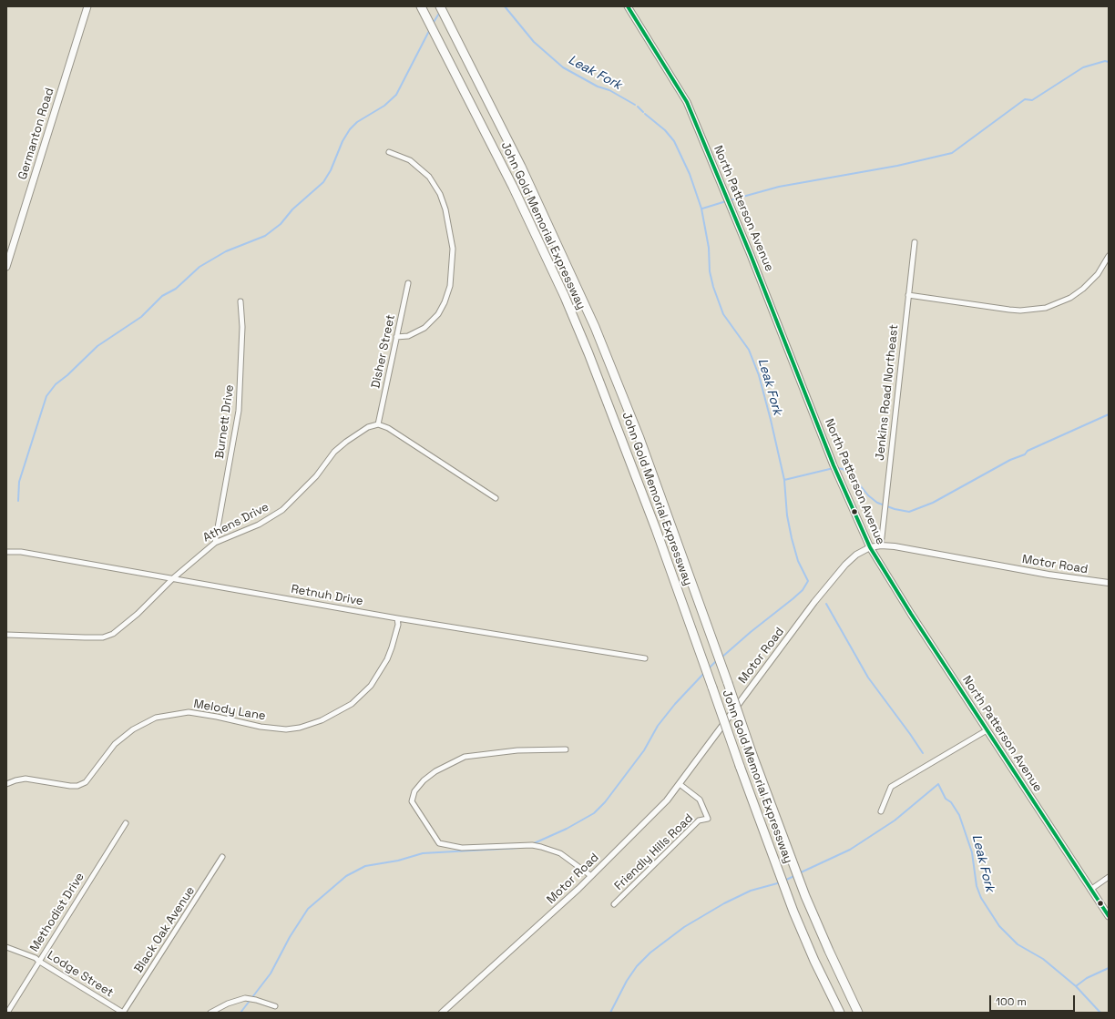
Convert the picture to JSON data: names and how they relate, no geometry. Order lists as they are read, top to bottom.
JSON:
{
  "streets": {
    "highway": ["John Gold Memorial Expressway"],
    "main road": ["Germanton Road", "North Patterson Avenue"],
    "street": [
      "Disher Street",
      "Jenkins Road Northeast",
      "Burnett Drive",
      "Athens Drive",
      "Motor Road",
      "Retnuh Drive",
      "Melody Lane",
      "Friendly Hills Road",
      "Methodist Drive",
      "Black Oak Avenue",
      "Lodge Street"
    ]
  },
  "crossings": [
    ["North Patterson Avenue", "Motor Road"],
    ["Disher Street", "Athens Drive"],
    ["Jenkins Road Northeast", "Motor Road"],
    ["Burnett Drive", "Athens Drive"],
    ["Athens Drive", "Retnuh Drive"],
    ["Motor Road", "Friendly Hills Road"],
    ["Retnuh Drive", "Melody Lane"],
    ["Methodist Drive", "Lodge Street"],
    ["Black Oak Avenue", "Lodge Street"]
  ],
  "water": ["Leak Fork"],
  "scale_bar": "100 m"
}
